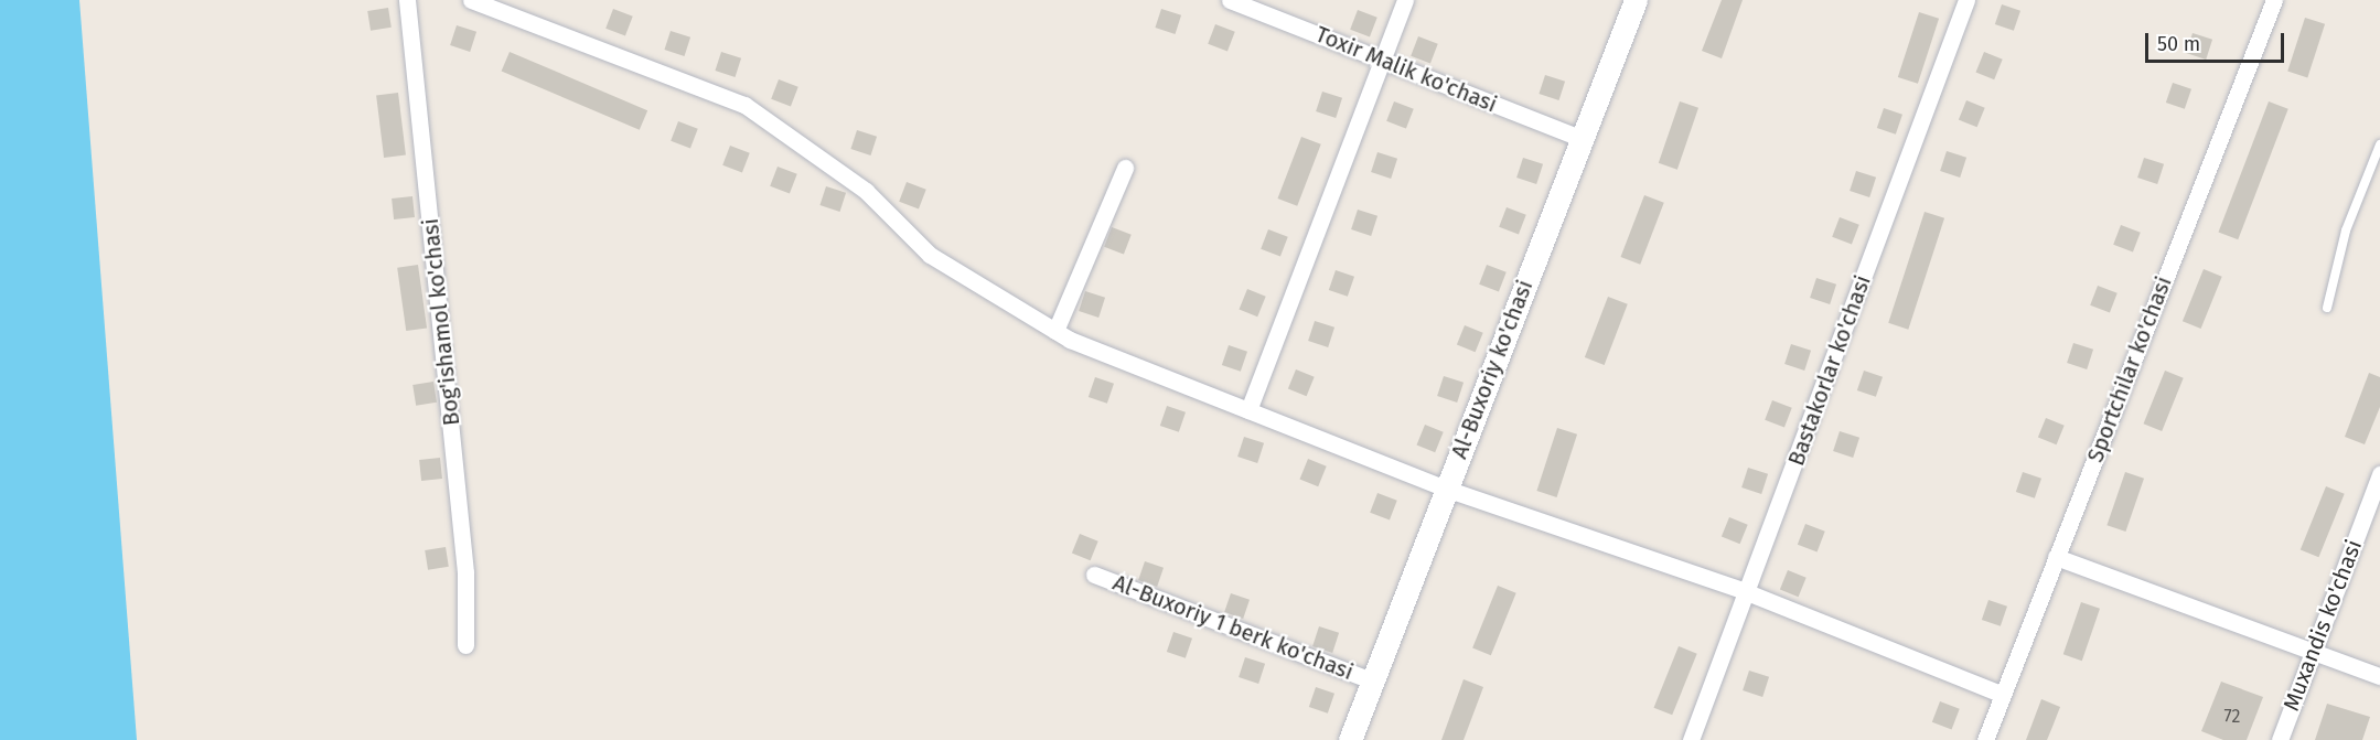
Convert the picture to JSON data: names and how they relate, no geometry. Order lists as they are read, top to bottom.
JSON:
{
  "streets": {
    "street": [
      "Toxir Malik ko'chasi",
      "Bog'ishamol ko'chasi",
      "Al-Buxoriy ko'chasi",
      "Sportchilar ko'chasi",
      "Bastakorlar ko'chasi",
      "Muxandis ko'chasi",
      "Al-Buxoriy 1 berk ko'chasi"
    ]
  },
  "crossings": [
    ["Toxir Malik ko'chasi", "Al-Buxoriy ko'chasi"],
    ["Al-Buxoriy ko'chasi", "Al-Buxoriy 1 berk ko'chasi"]
  ],
  "house_numbers": ["72"],
  "scale_bar": "50 m"
}
